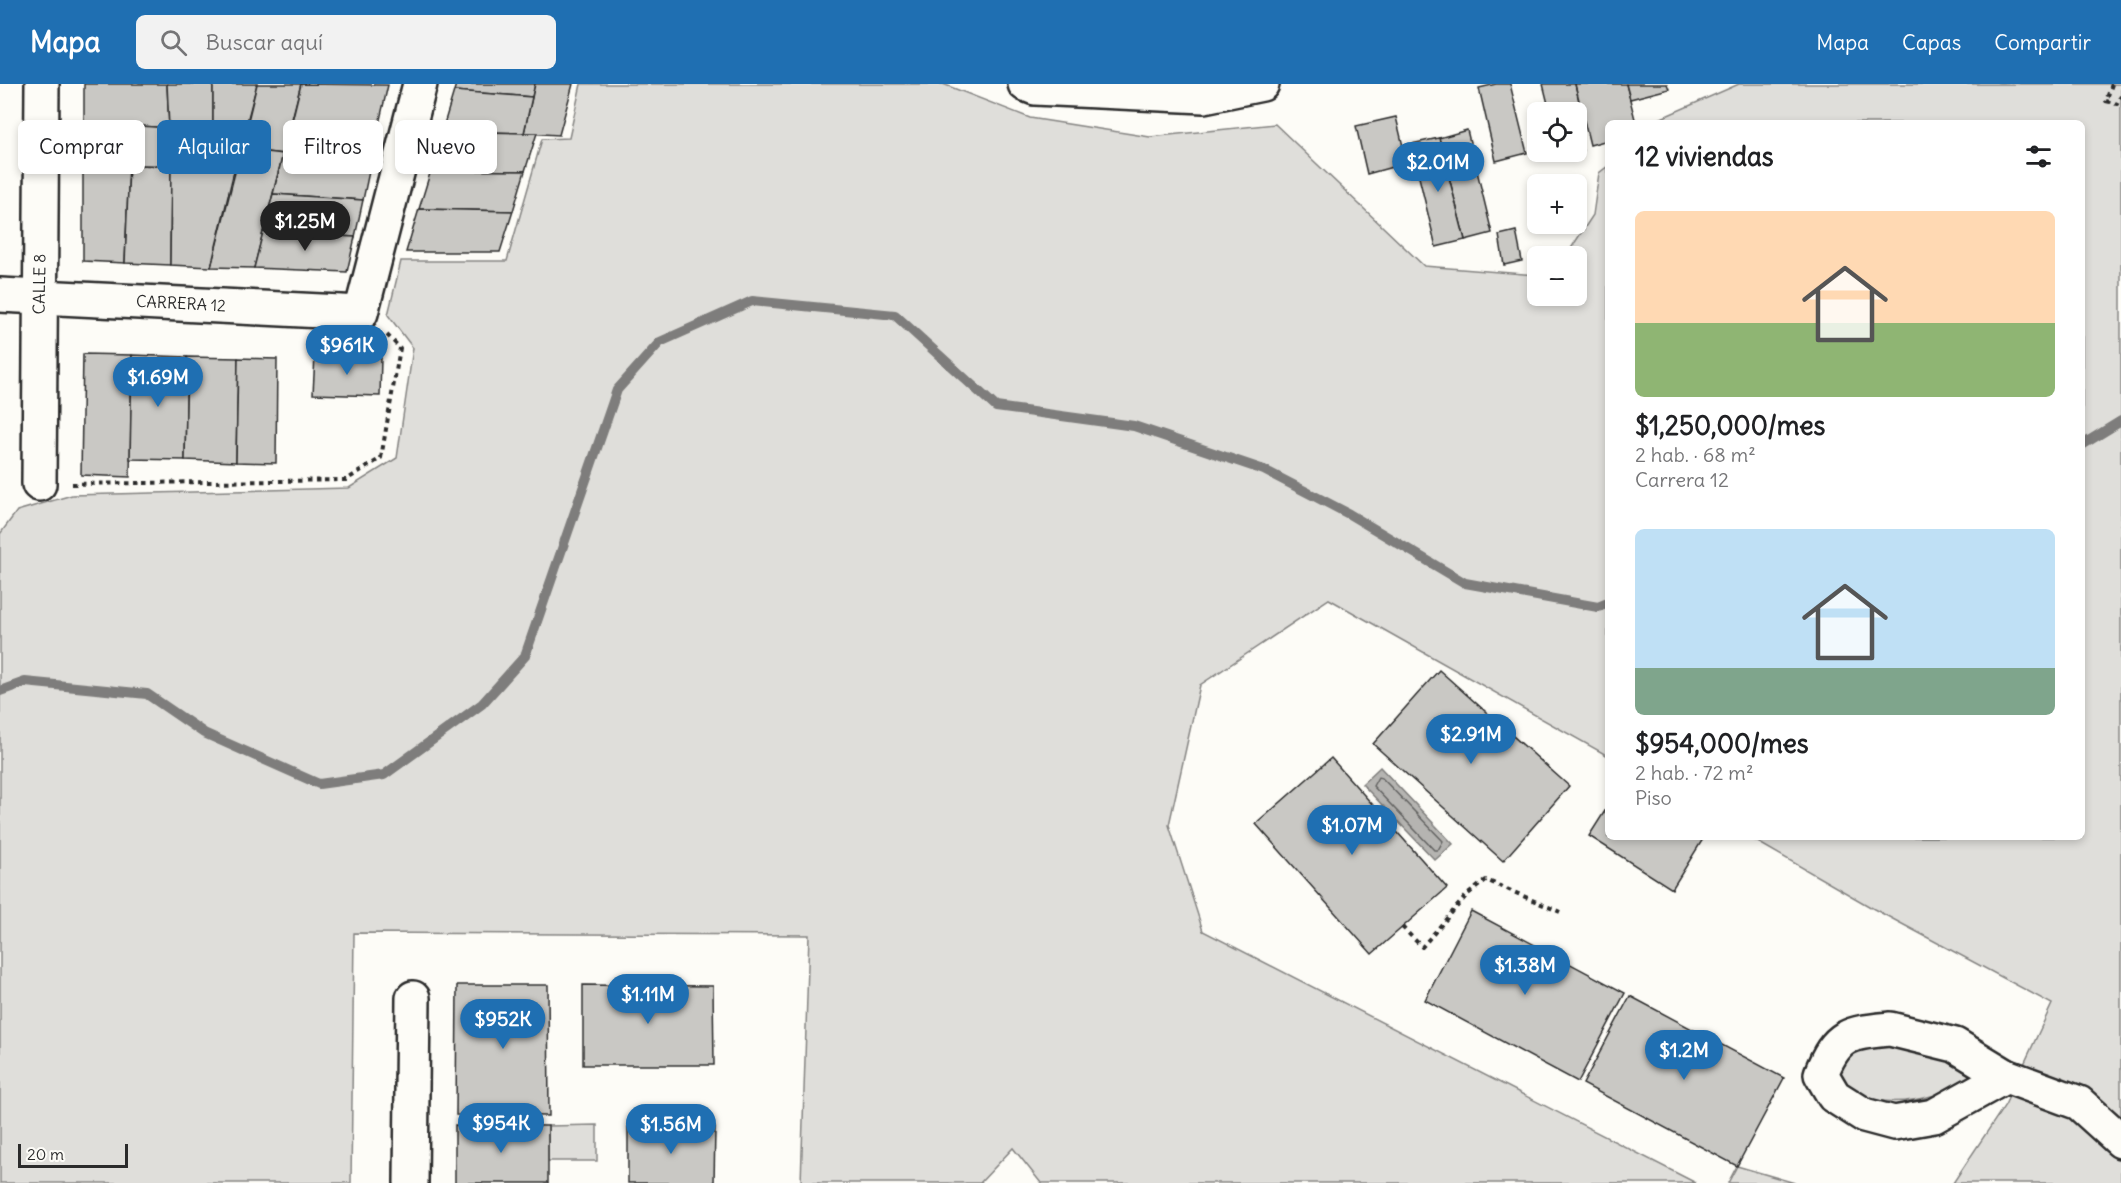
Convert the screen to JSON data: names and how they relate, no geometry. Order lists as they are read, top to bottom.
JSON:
{
  "streets": {
    "street": ["CALLE 8", "CARRERA 12"]
  },
  "crossings": [
    ["CALLE 8", "CARRERA 12"]
  ],
  "scale_bar": "20 m",
  "page": {
    "header": "Mapa",
    "search": "Buscar aquí",
    "nav": ["Mapa", "Capas", "Compartir"],
    "map_buttons": ["+", "−"],
    "chip": [
      "Comprar",
      "Alquilar",
      "Filtros",
      "Nuevo"
    ],
    "heading": "12 viviendas",
    "price": [
      "$2.01M",
      "$1.25M",
      "$961K",
      "$1.69M",
      "$2.91M",
      "$1.07M",
      "$1.38M",
      "$1.11M",
      "$952K",
      "$1.2M",
      "$954K",
      "$1.56M"
    ],
    "list": [
      {
        "name": "$1,250,000/mes",
        "note": "2 hab. · 68 m² · Carrera 12"
      },
      {
        "name": "$954,000/mes",
        "note": "2 hab. · 72 m² · Piso"
      }
    ],
    "scale": "20 m"
  }
}
